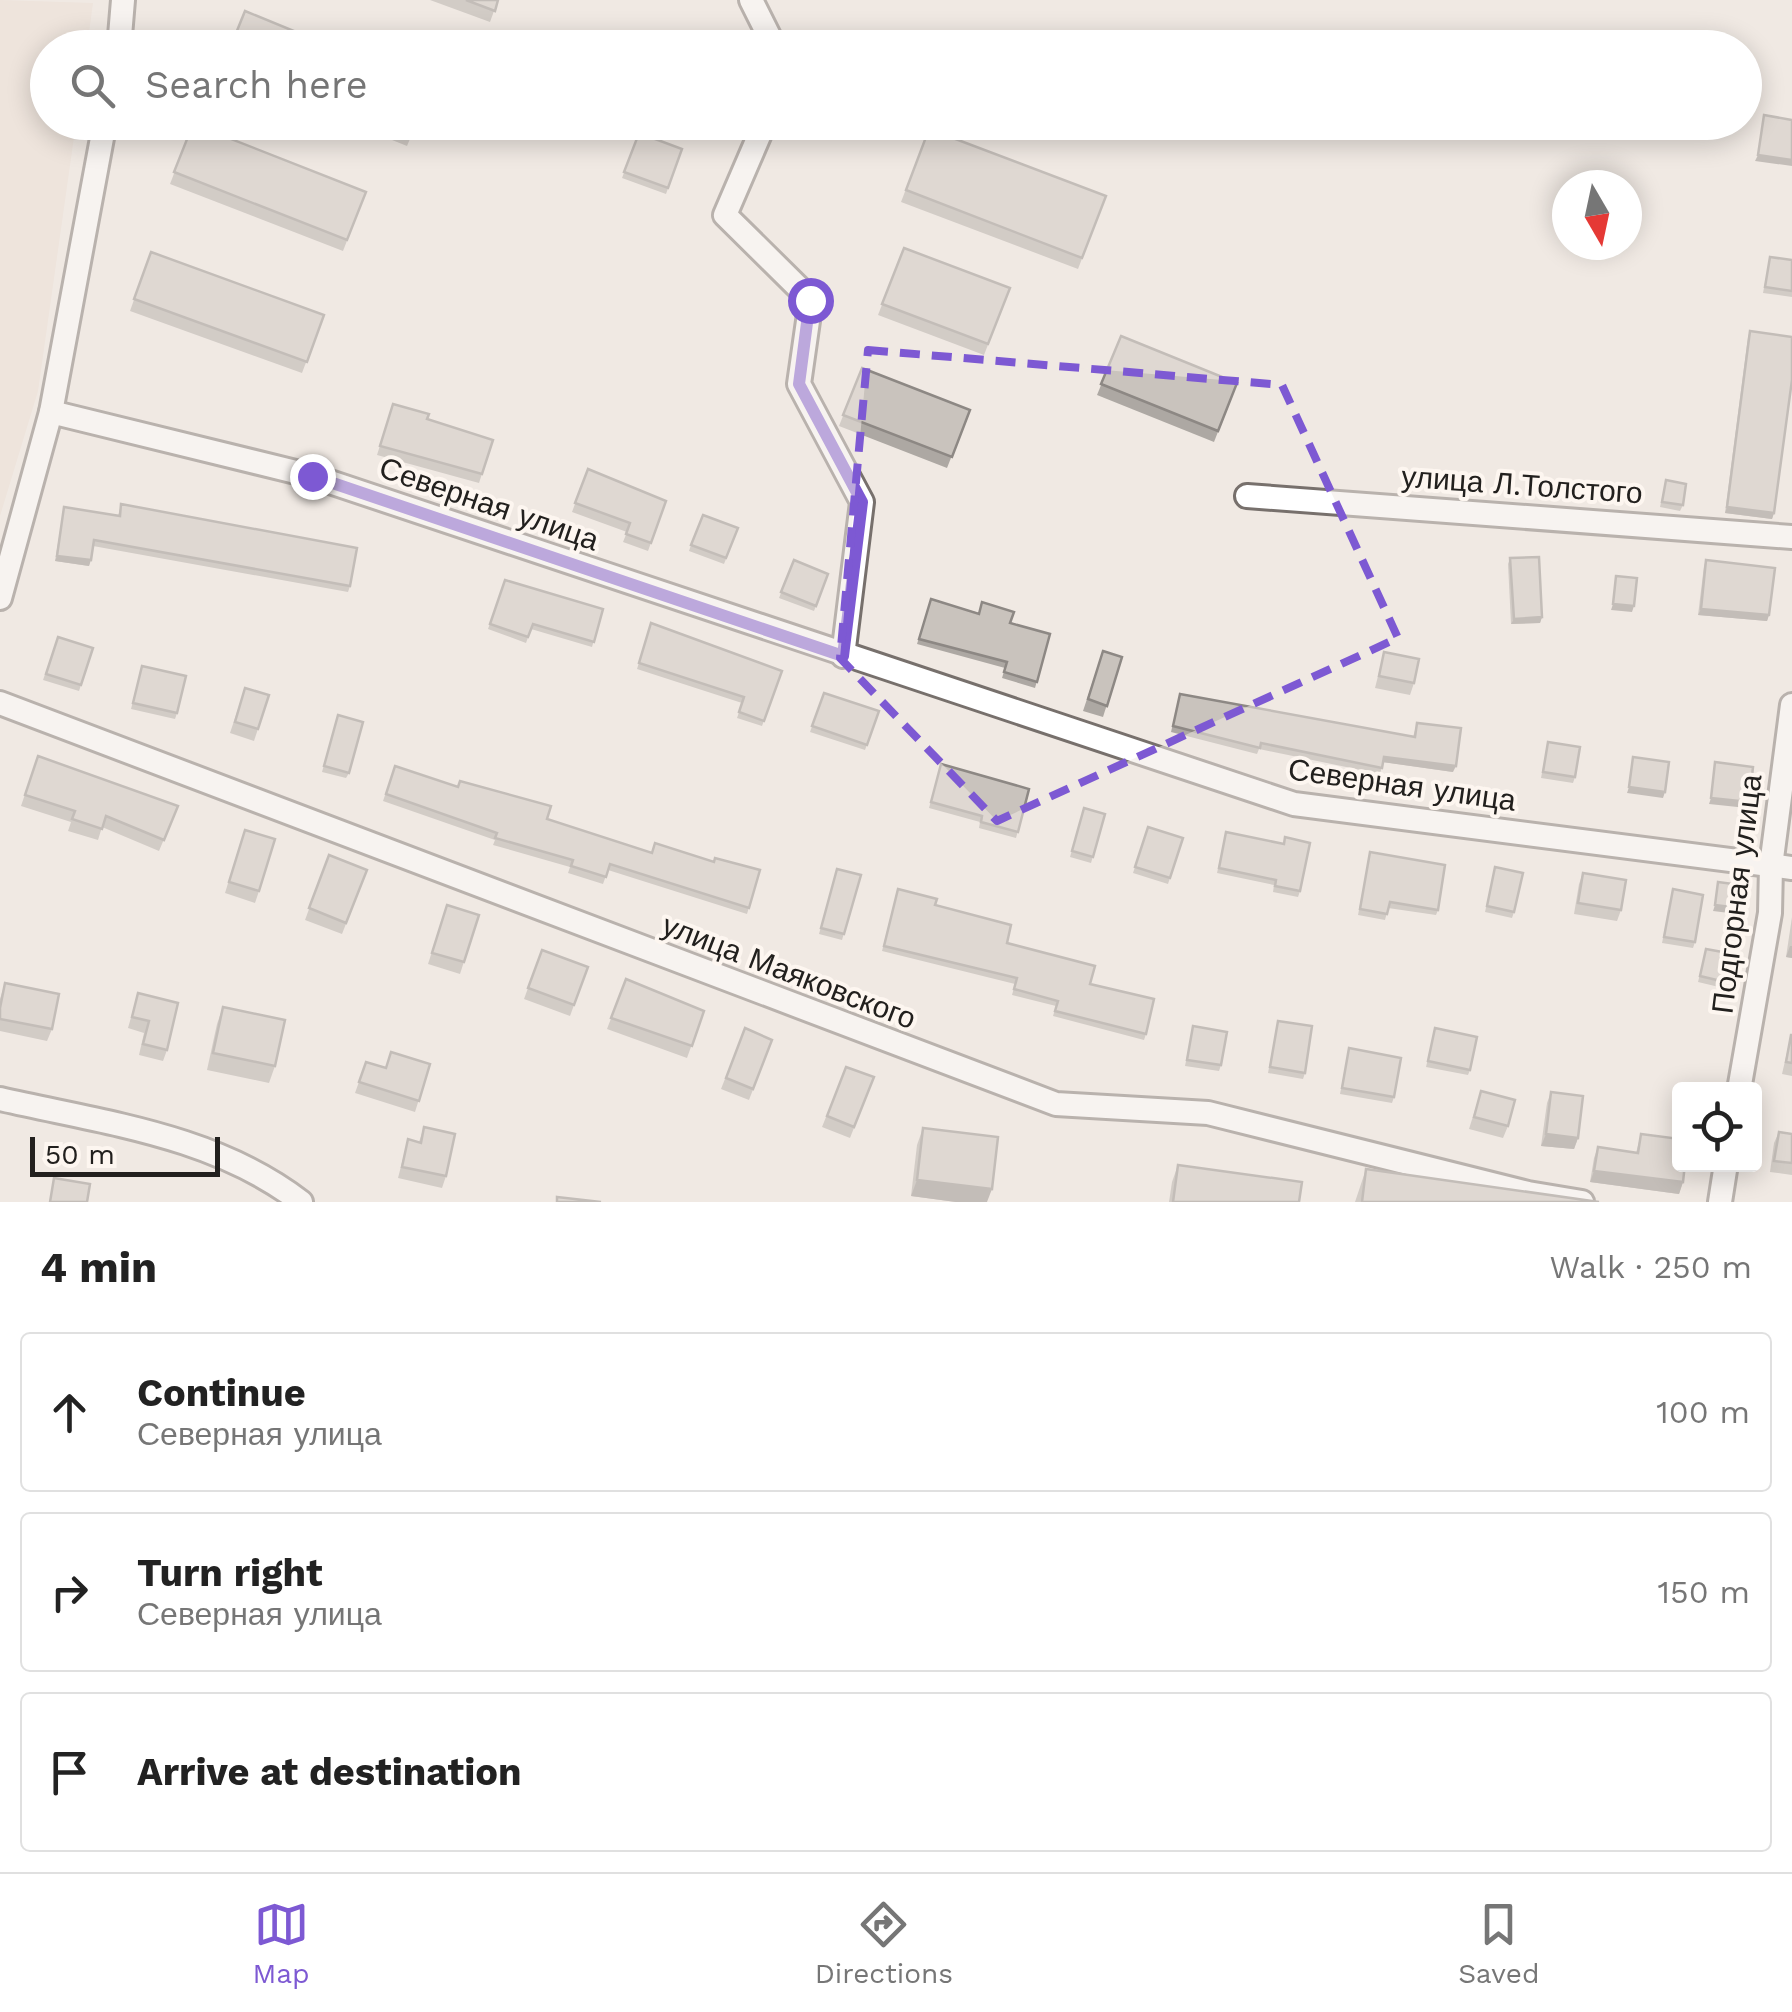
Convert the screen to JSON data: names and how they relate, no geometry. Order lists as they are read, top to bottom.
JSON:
{
  "streets": {
    "street": [
      "улица Л.Толстого",
      "Северная улица",
      "Подгорная улица",
      "улица Маяковского"
    ]
  },
  "crossings": [
    ["Северная улица", "Подгорная улица"]
  ],
  "scale_bar": "50 m",
  "north": "bottom",
  "page": {
    "search": "Search here",
    "scale": "50 m",
    "heading": ["4 min", "Walk · 250 m"],
    "list": [
      ["Continue", "Северная улица", "100 m"],
      ["Turn right", "Северная улица", "150 m"],
      "Arrive at destination"
    ],
    "nav": ["Map", "Directions", "Saved"]
  }
}
